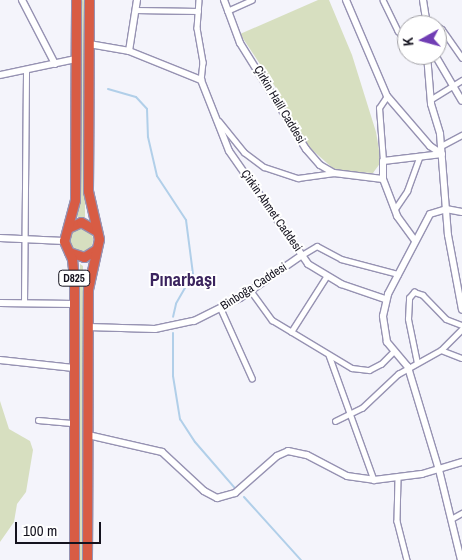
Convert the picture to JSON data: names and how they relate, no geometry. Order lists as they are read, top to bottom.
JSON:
{
  "streets": {
    "highway": ["D825"],
    "street": ["Çirkin Halil Caddesi", "Çirkin Ahmet Caddesi", "Binboğa Caddesi"]
  },
  "crossings": [
    ["Çirkin Ahmet Caddesi", "Binboğa Caddesi"],
    ["D825", "Binboğa Caddesi"]
  ],
  "districts": ["Pınarbaşı"],
  "scale_bar": "100 m",
  "north": "left"
}
